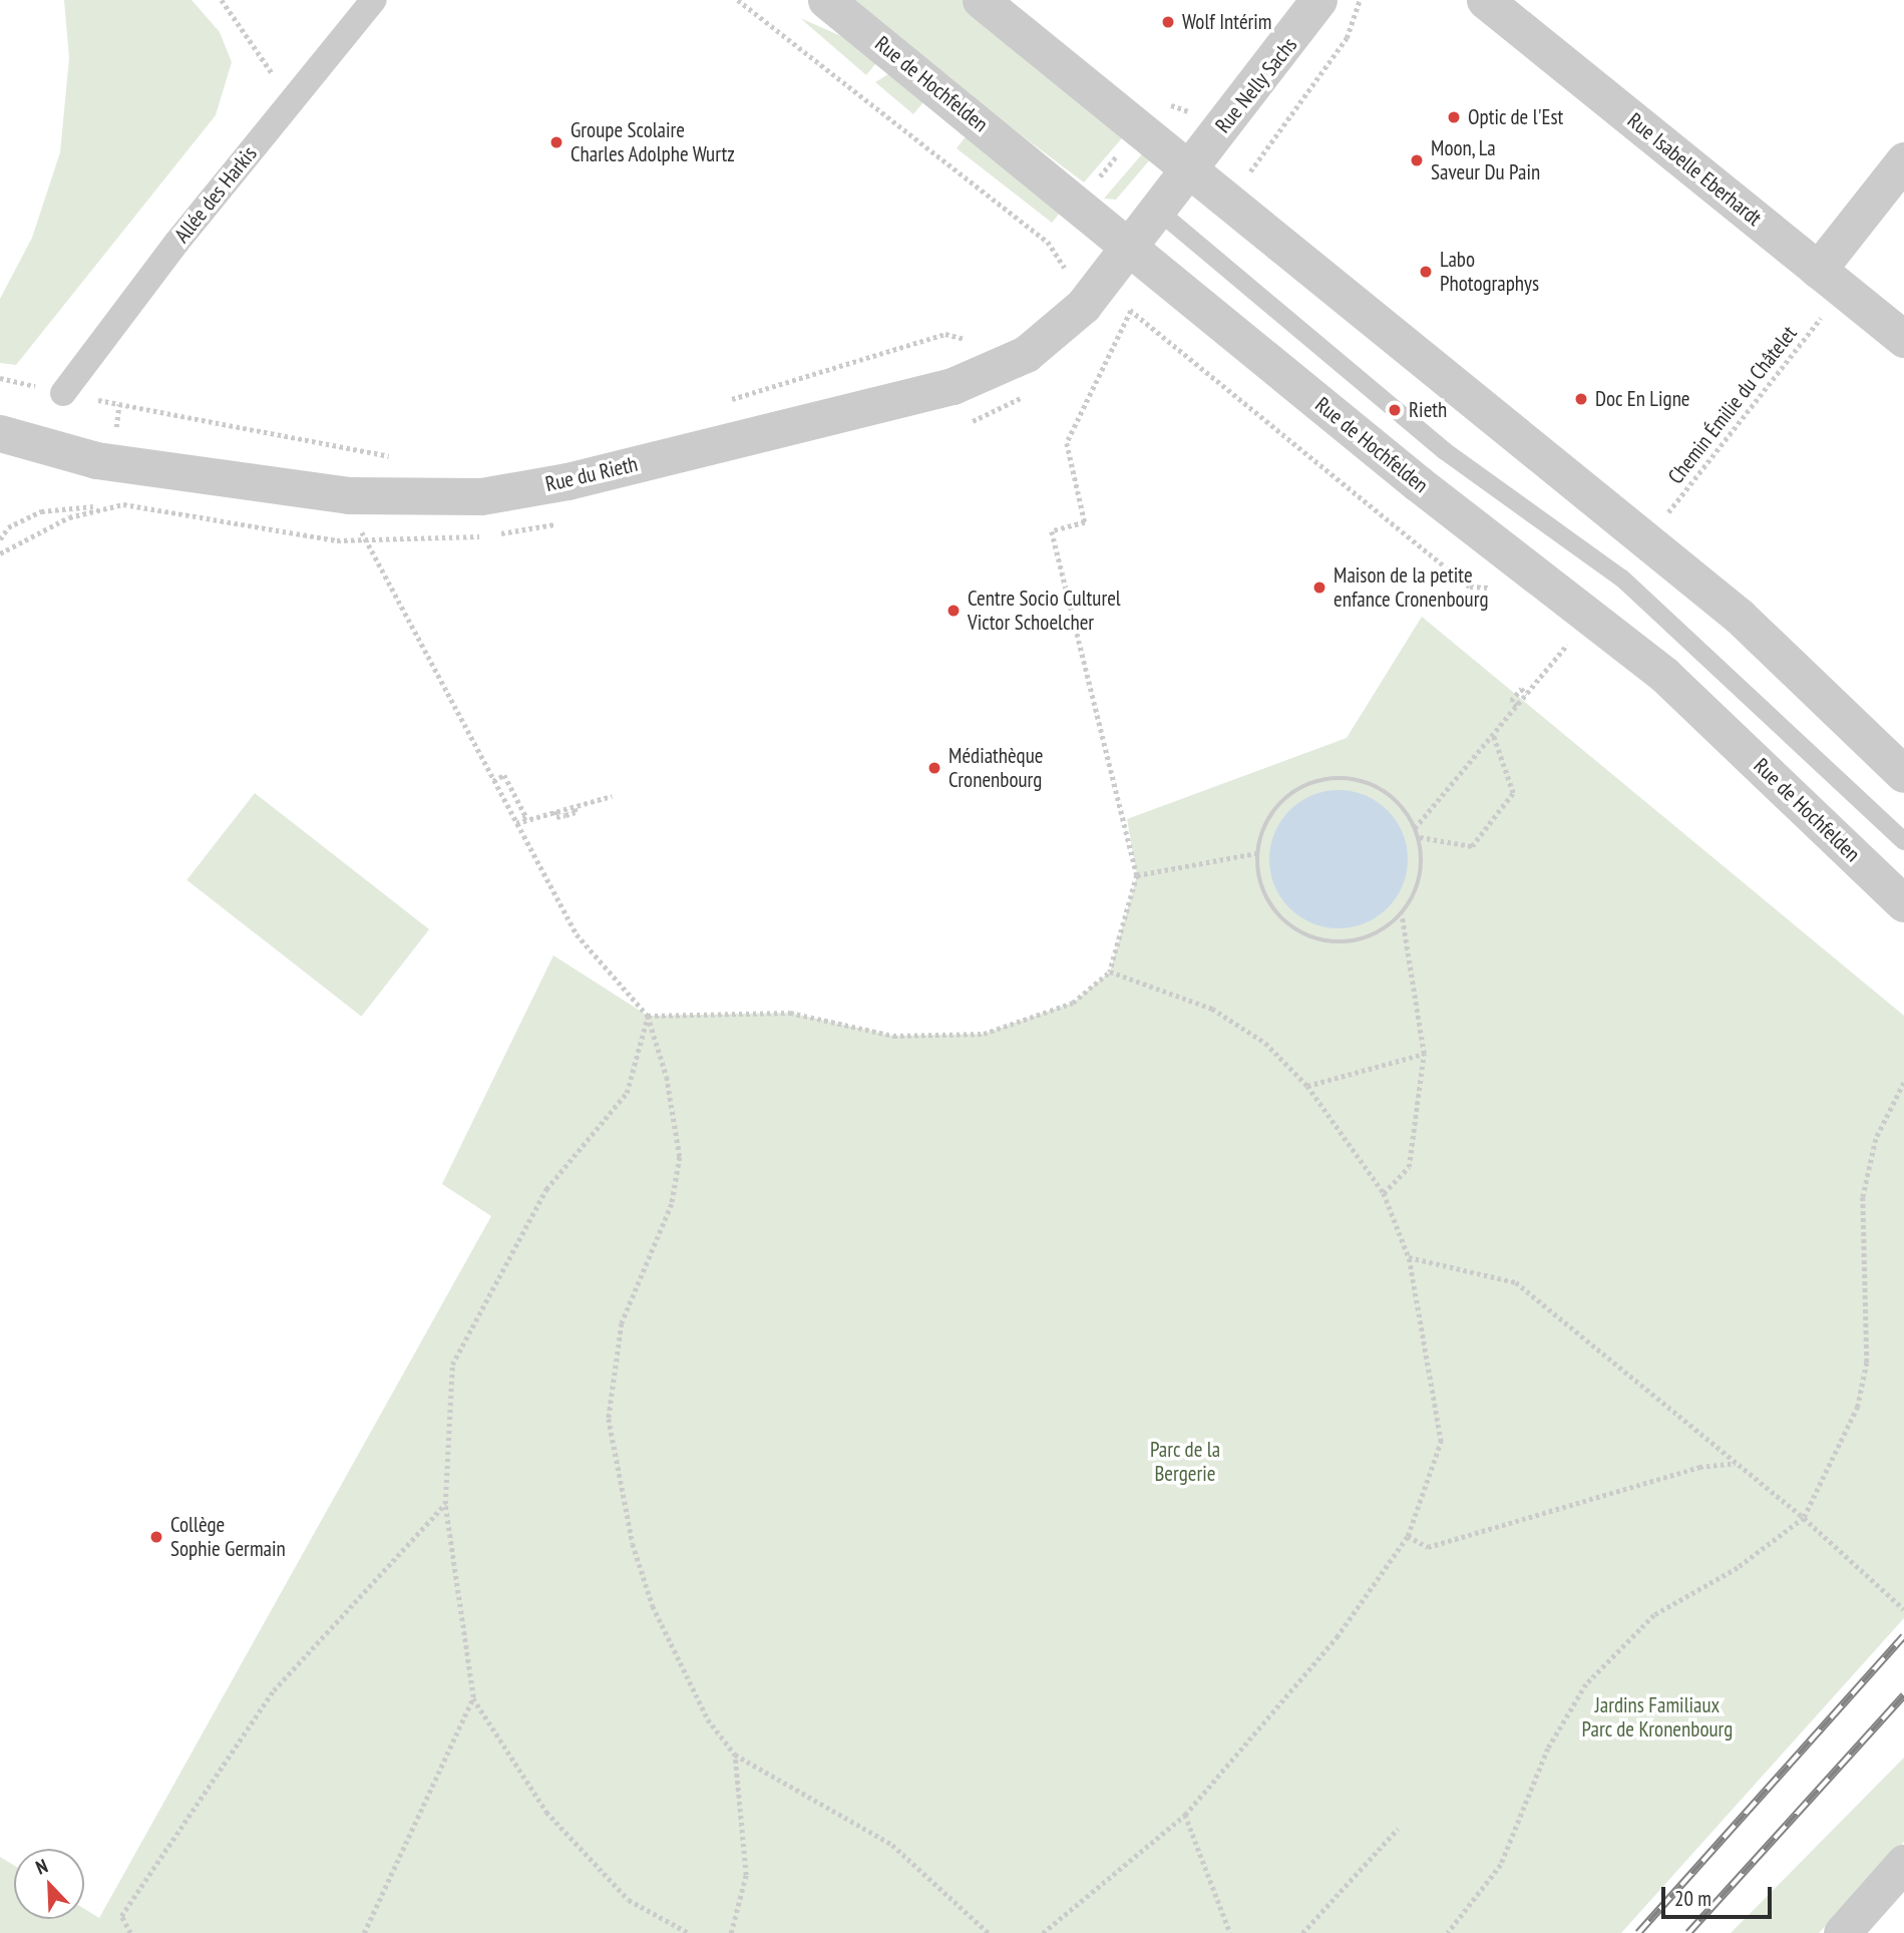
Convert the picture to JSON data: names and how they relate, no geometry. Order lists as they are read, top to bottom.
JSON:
{
  "streets": {
    "street": [
      "Rue de Hochfelden",
      "Rue Nelly Sachs",
      "Rue Isabelle Eberhardt",
      "Allée des Harkis",
      "Rue du Rieth"
    ],
    "path": ["Chemin Émilie du Châtelet"]
  },
  "crossings": [
    ["Rue de Hochfelden", "Rue du Rieth"],
    ["Rue Nelly Sachs", "Rue du Rieth"],
    ["Rue Isabelle Eberhardt", "Chemin Émilie du Châtelet"]
  ],
  "parks": ["Parc de la Bergerie", "Jardins Familiaux Parc de Kronenbourg"],
  "places": [
    "Wolf Intérim",
    "Optic de l'Est",
    "Groupe Scolaire Charles Adolphe Wurtz",
    "Moon, La Saveur Du Pain",
    "Labo Photographys",
    "Doc En Ligne",
    "Rieth",
    "Maison de la petite enfance Cronenbourg",
    "Centre Socio Culturel Victor Schoelcher",
    "Médiathèque Cronenbourg",
    "Collège Sophie Germain"
  ],
  "scale_bar": "20 m",
  "north": "top left"
}
